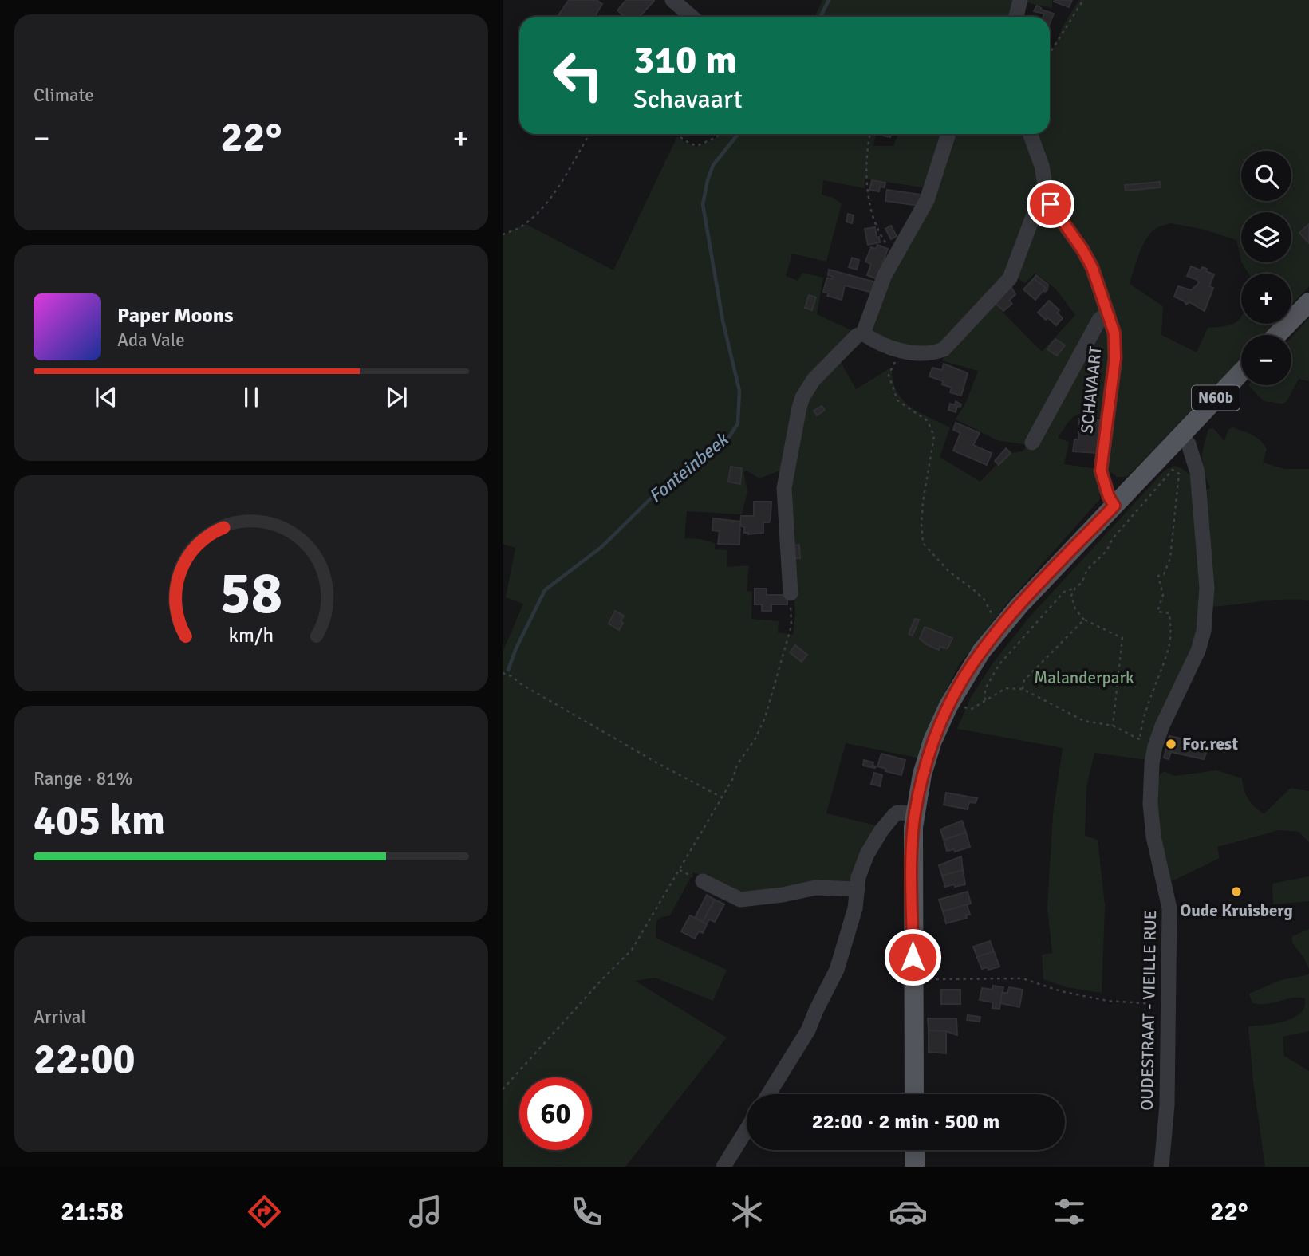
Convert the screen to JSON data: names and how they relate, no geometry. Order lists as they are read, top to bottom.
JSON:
{
  "streets": {
    "main road": ["N60b"],
    "street": ["SCHAVAART", "OUDESTRAAT - VIEILLE RUE"]
  },
  "crossings": [
    ["SCHAVAART", "N60b"],
    ["N60b", "OUDESTRAAT - VIEILLE RUE"]
  ],
  "water": ["Fonteinbeek"],
  "parks": ["Malanderpark"],
  "places": ["For.rest", "Oude Kruisberg"],
  "page": {
    "tile": [
      "Climate",
      ["Range · 81%", "405 km"],
      ["Arrival", "22:00"]
    ],
    "turn": ["310 m", "Schavaart"],
    "heat": ["−", "22°", "+"],
    "map_buttons": ["+", "−"],
    "song": ["Paper Moons", "Ada Vale"],
    "limit": "60",
    "trip": "22:00 · 2 min · 500 m",
    "tabs": ["21:58", "22°"],
    "gauge": ["58", "km/h"]
  }
}
